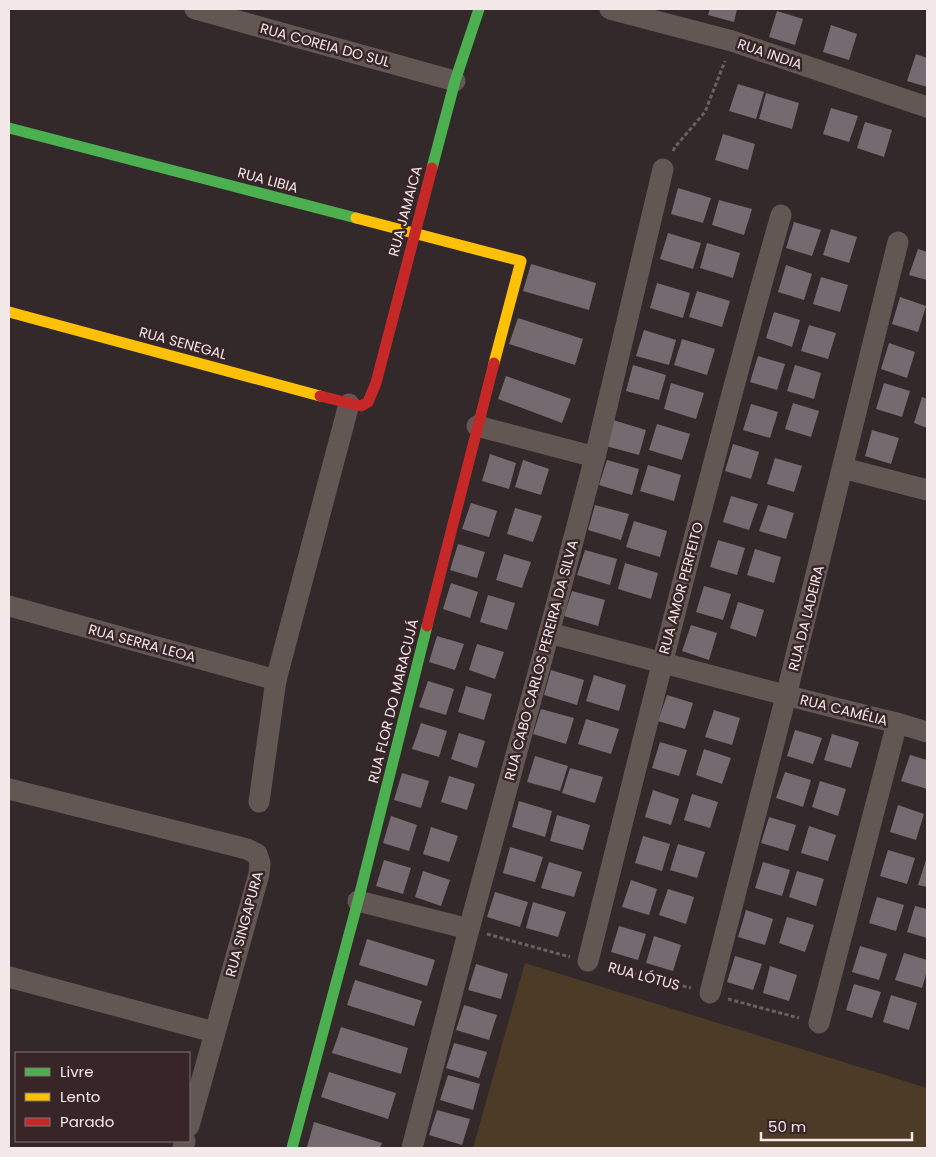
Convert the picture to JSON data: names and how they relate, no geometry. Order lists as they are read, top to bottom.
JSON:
{
  "streets": {
    "street": [
      "RUA COREIA DO SUL",
      "RUA INDIA",
      "RUA LIBIA",
      "RUA JAMAICA",
      "RUA SENEGAL",
      "RUA AMOR PERFEITO",
      "RUA DA LADEIRA",
      "RUA SERRA LEOA",
      "RUA CABO CARLOS PEREIRA DA SILVA",
      "RUA FLOR DO MARACUJÁ",
      "RUA CAMÉLIA",
      "RUA SINGAPURA"
    ],
    "path": ["RUA LÓTUS"]
  },
  "crossings": [
    ["RUA COREIA DO SUL", "RUA JAMAICA"],
    ["RUA LIBIA", "RUA JAMAICA"],
    ["RUA LIBIA", "RUA FLOR DO MARACUJÁ"],
    ["RUA JAMAICA", "RUA SENEGAL"],
    ["RUA AMOR PERFEITO", "RUA CAMÉLIA"],
    ["RUA AMOR PERFEITO", "RUA LÓTUS"],
    ["RUA DA LADEIRA", "RUA CAMÉLIA"],
    ["RUA DA LADEIRA", "RUA LÓTUS"],
    ["RUA CABO CARLOS PEREIRA DA SILVA", "RUA CAMÉLIA"],
    ["RUA CABO CARLOS PEREIRA DA SILVA", "RUA LÓTUS"],
    ["RUA CAMÉLIA", "RUA LÓTUS"]
  ],
  "legend": ["Livre", "Lento", "Parado"],
  "scale_bar": "50 m"
}
